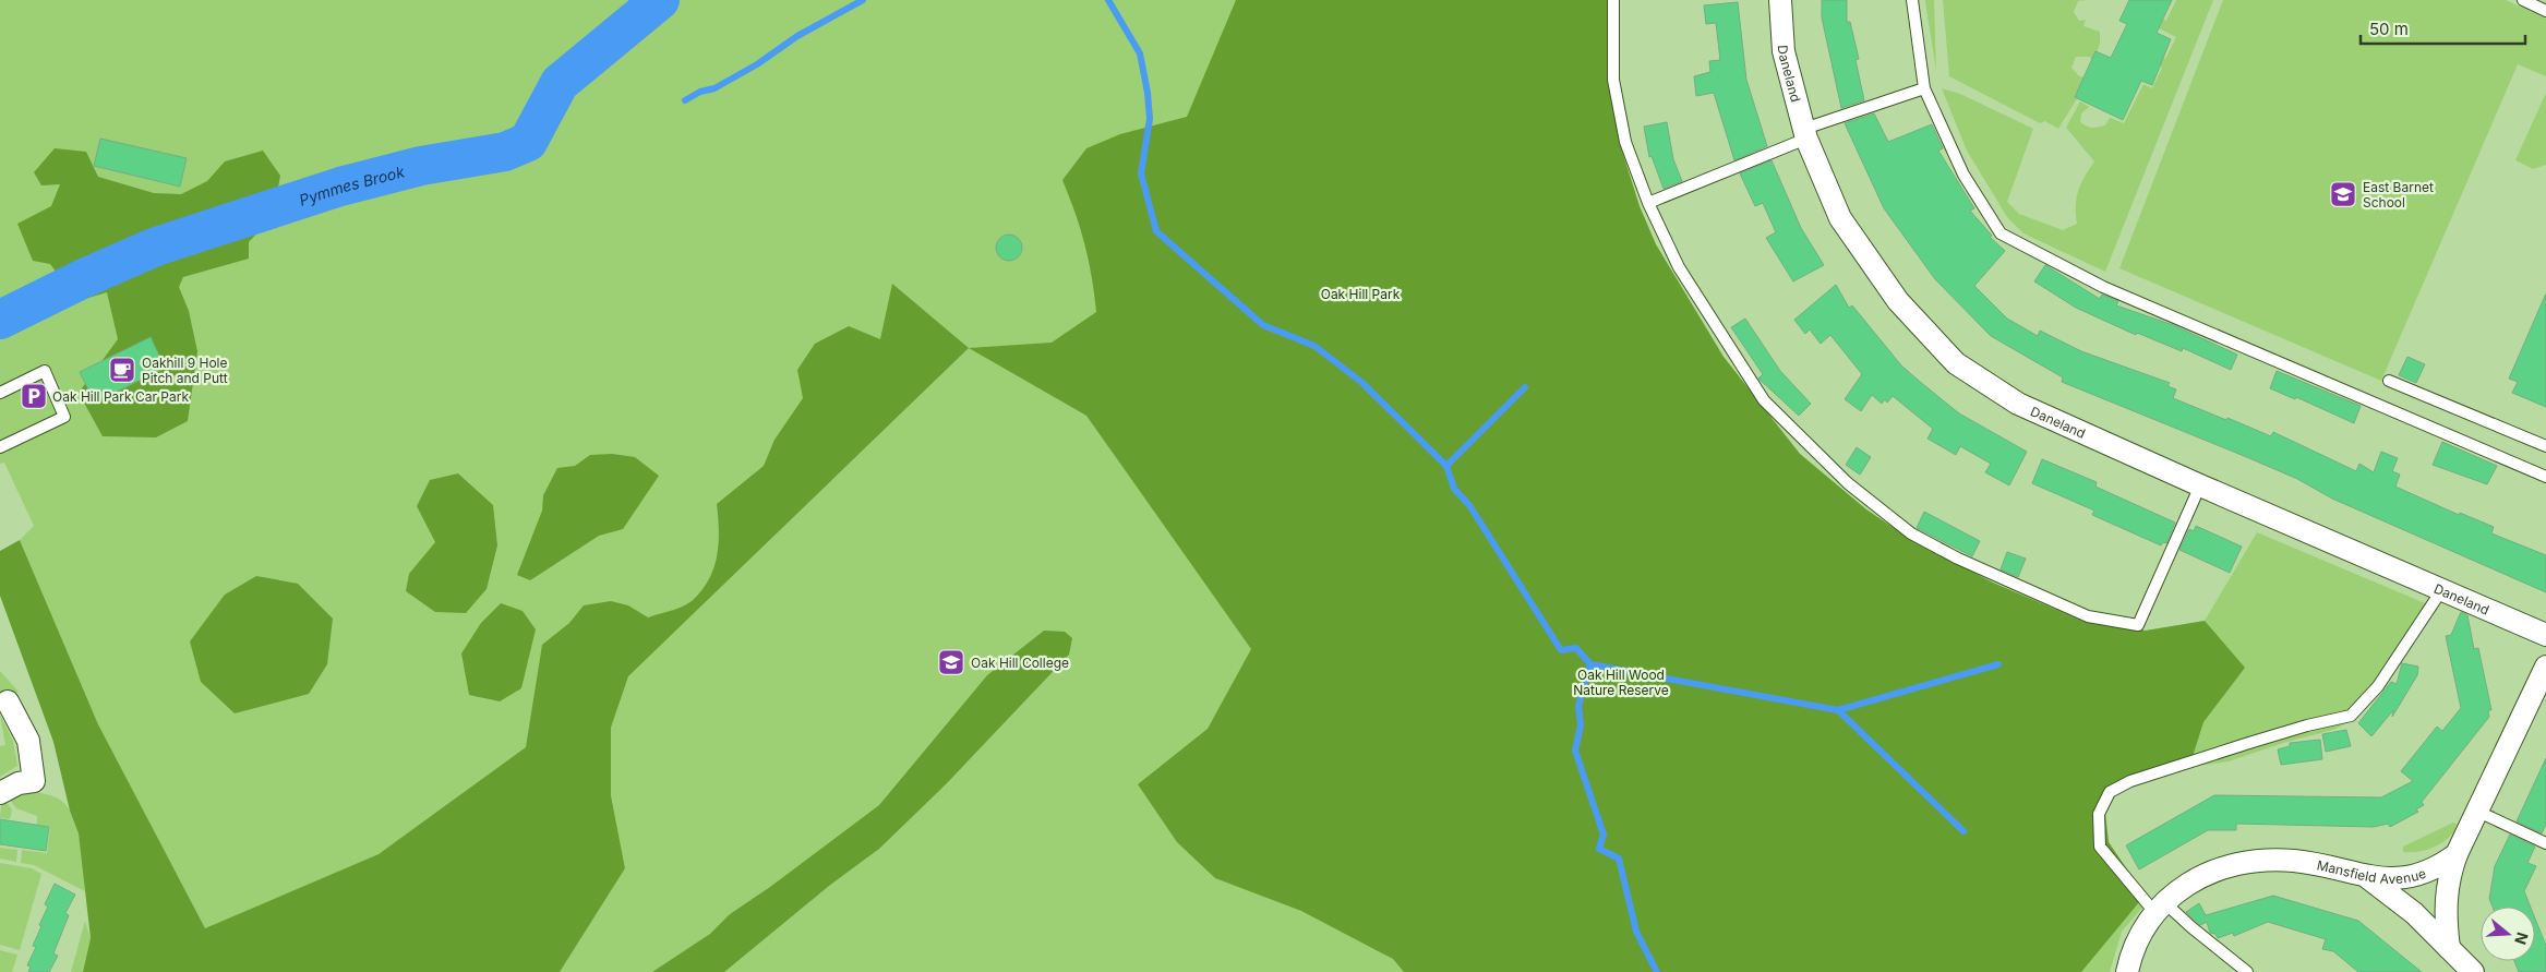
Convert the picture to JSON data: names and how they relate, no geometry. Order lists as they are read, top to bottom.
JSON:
{
  "streets": {
    "street": ["Daneland", "Mansfield Avenue"]
  },
  "water": ["Pymmes Brook"],
  "parks": ["Oak Hill Park", "Oak Hill Wood Nature Reserve"],
  "places": {
    "school or university": ["East Barnet School", "Oak Hill College"],
    "cafe": ["Oakhill 9 Hole Pitch and Putt"],
    "parking": ["Oak Hill Park Car Park"]
  },
  "scale_bar": "50 m",
  "north": "right"
}
